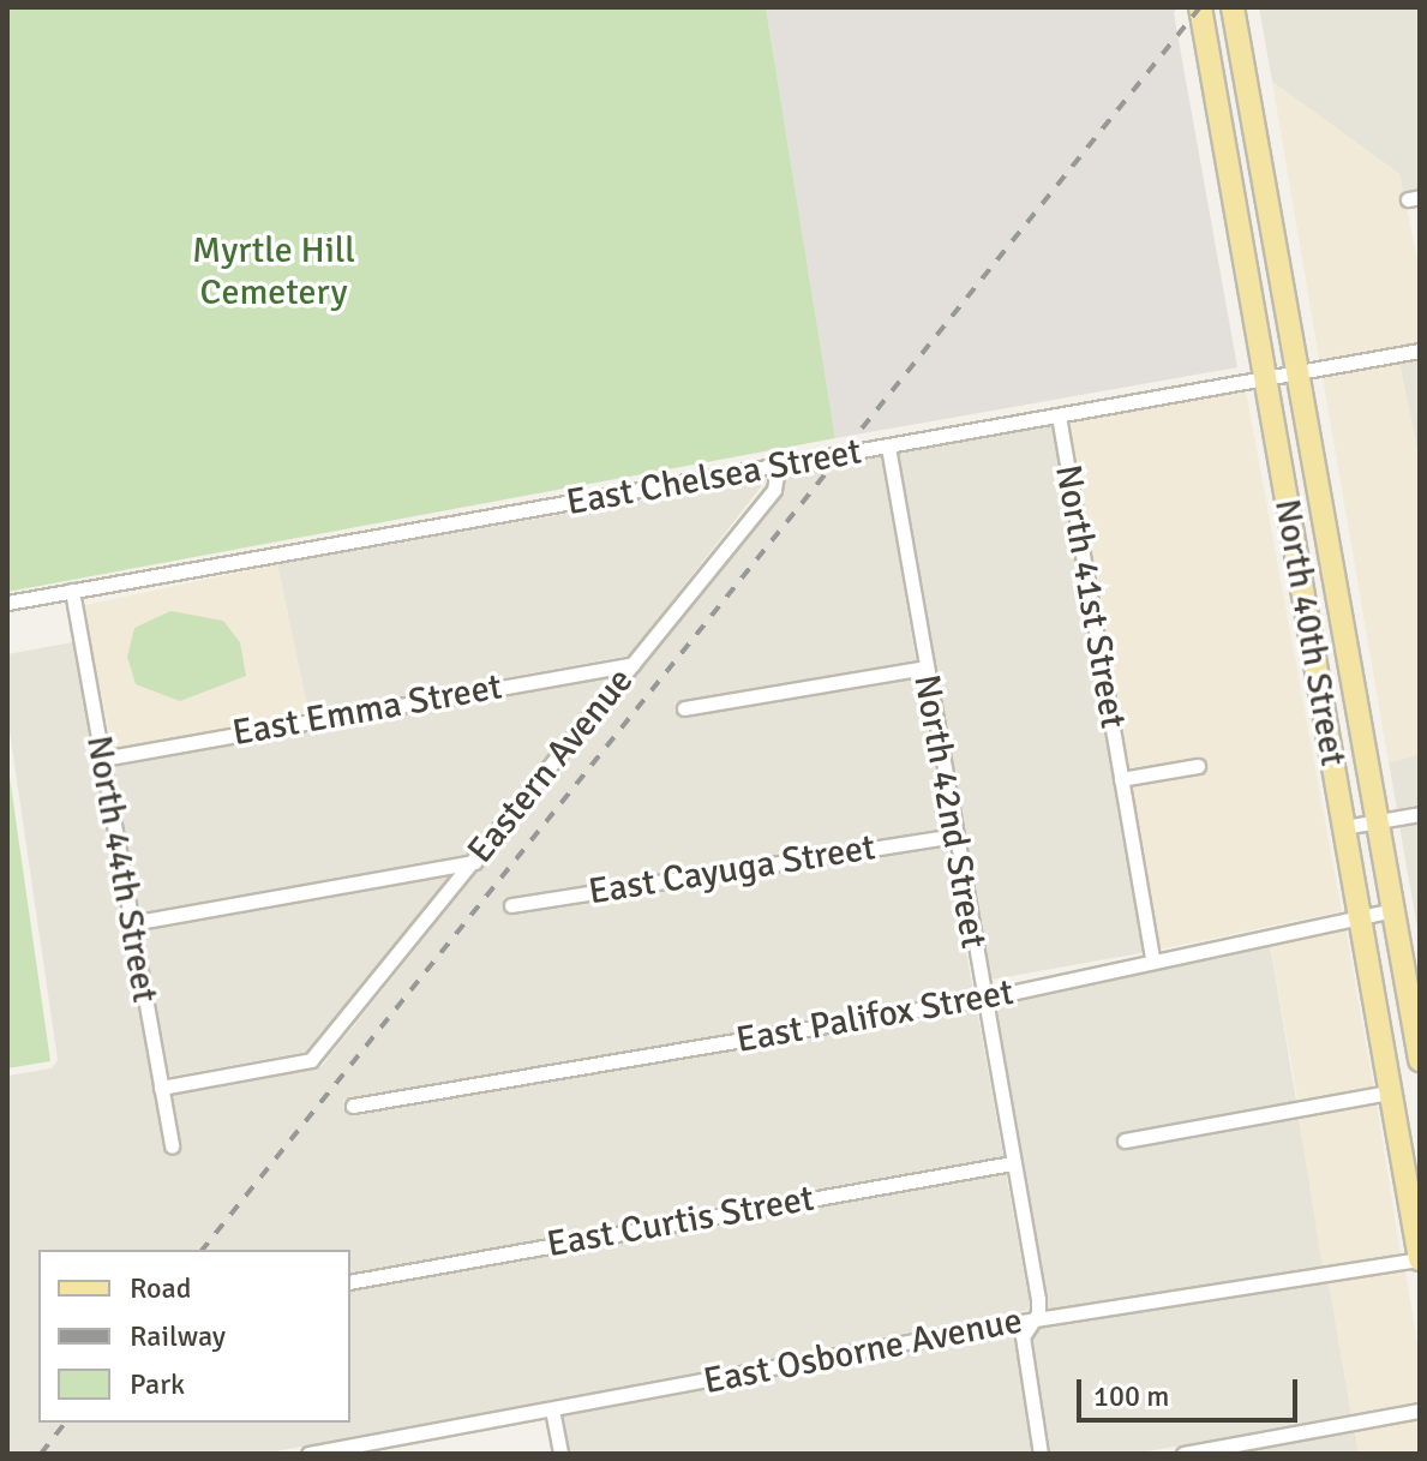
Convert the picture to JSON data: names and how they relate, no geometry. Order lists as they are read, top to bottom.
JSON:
{
  "streets": {
    "main road": ["North 40th Street"],
    "street": [
      "East Chelsea Street",
      "North 41st Street",
      "East Emma Street",
      "Eastern Avenue",
      "North 42nd Street",
      "North 44th Street",
      "East Cayuga Street",
      "East Palifox Street",
      "East Curtis Street",
      "East Osborne Avenue"
    ]
  },
  "crossings": [
    ["East Chelsea Street", "North 41st Street"],
    ["East Chelsea Street", "North 40th Street"],
    ["East Chelsea Street", "Eastern Avenue"],
    ["East Chelsea Street", "North 42nd Street"],
    ["East Chelsea Street", "North 44th Street"],
    ["North 41st Street", "East Palifox Street"],
    ["North 40th Street", "East Palifox Street"],
    ["North 40th Street", "East Osborne Avenue"],
    ["East Emma Street", "Eastern Avenue"],
    ["East Emma Street", "North 44th Street"],
    ["Eastern Avenue", "North 44th Street"],
    ["North 42nd Street", "East Cayuga Street"],
    ["North 42nd Street", "East Palifox Street"],
    ["North 42nd Street", "East Curtis Street"],
    ["North 42nd Street", "East Osborne Avenue"]
  ],
  "parks": ["Myrtle Hill Cemetery"],
  "legend": ["Road", "Railway", "Park"],
  "scale_bar": "100 m"
}
